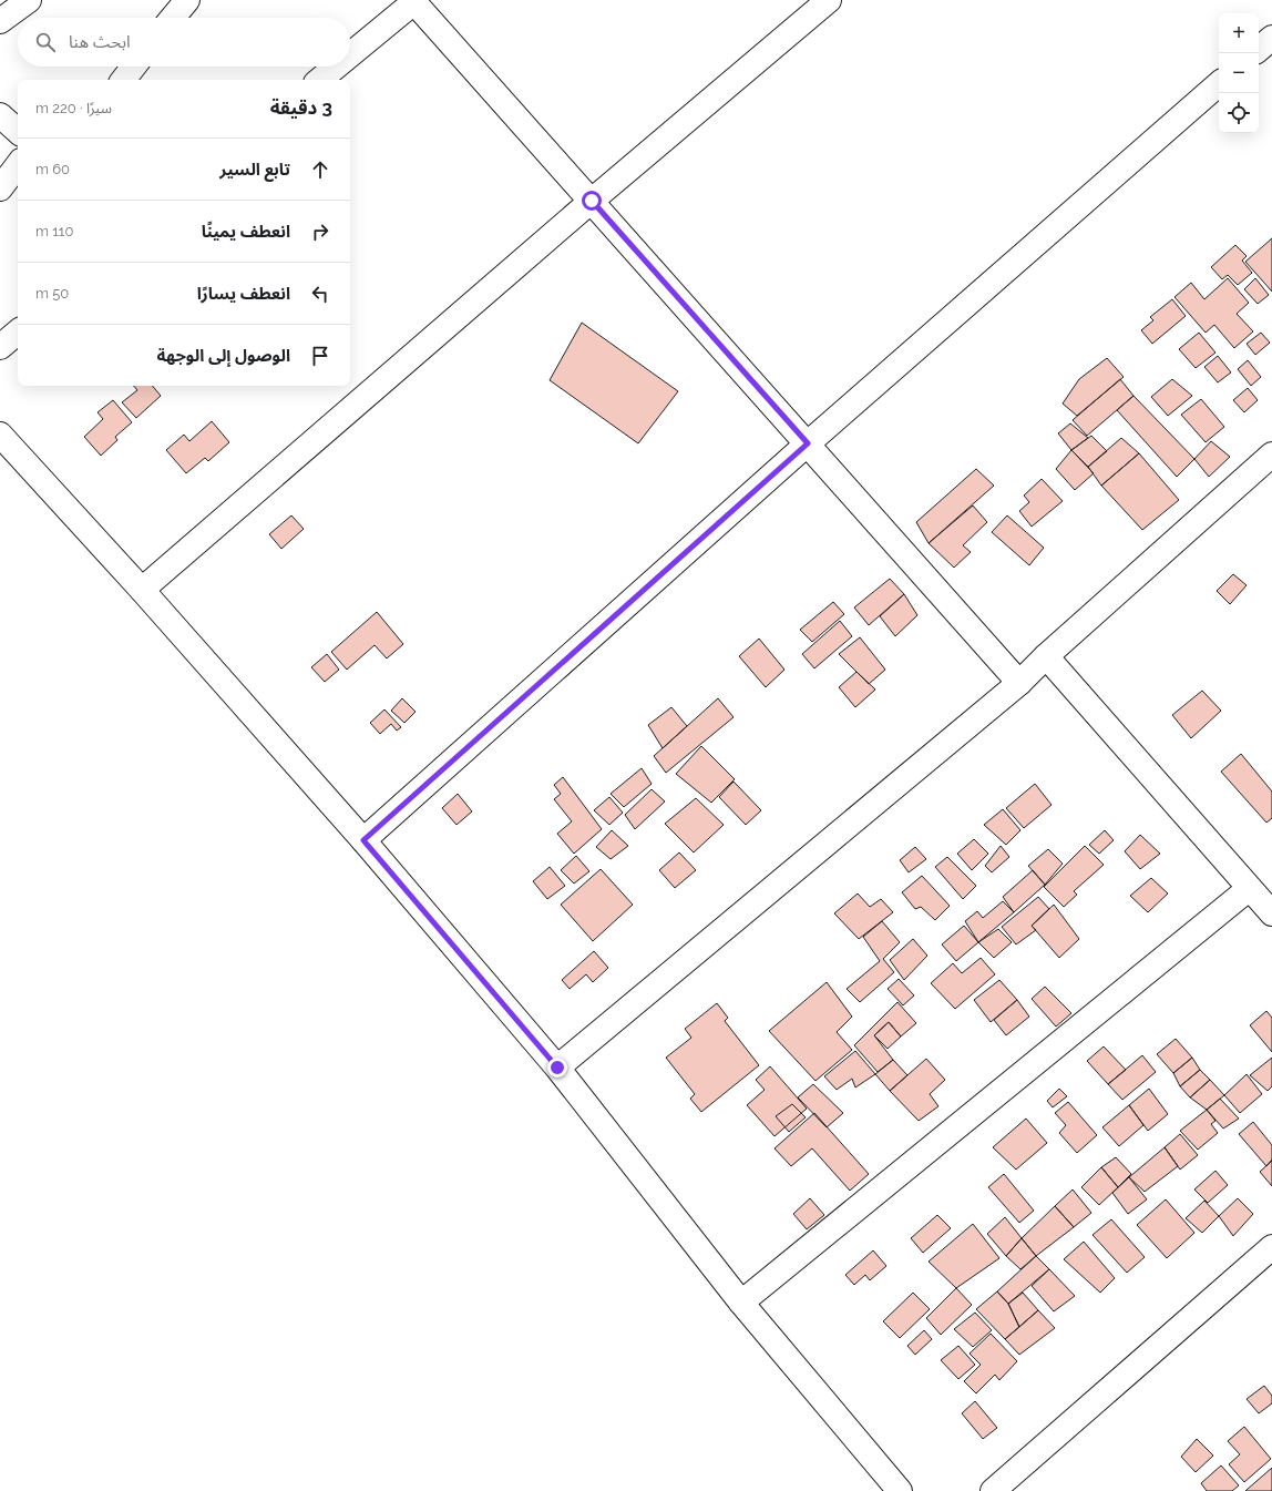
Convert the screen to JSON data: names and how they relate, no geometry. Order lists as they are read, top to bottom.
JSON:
{
  "page": {
    "map_buttons": ["+", "−"],
    "search": "ابحث هنا",
    "heading": ["3 دقيقة", "سيرًا · 220 m"],
    "list": [
      ["تابع السير", "60 m"],
      ["انعطف يمينًا", "110 m"],
      ["انعطف يسارًا", "50 m"],
      "الوصول إلى الوجهة"
    ]
  }
}
